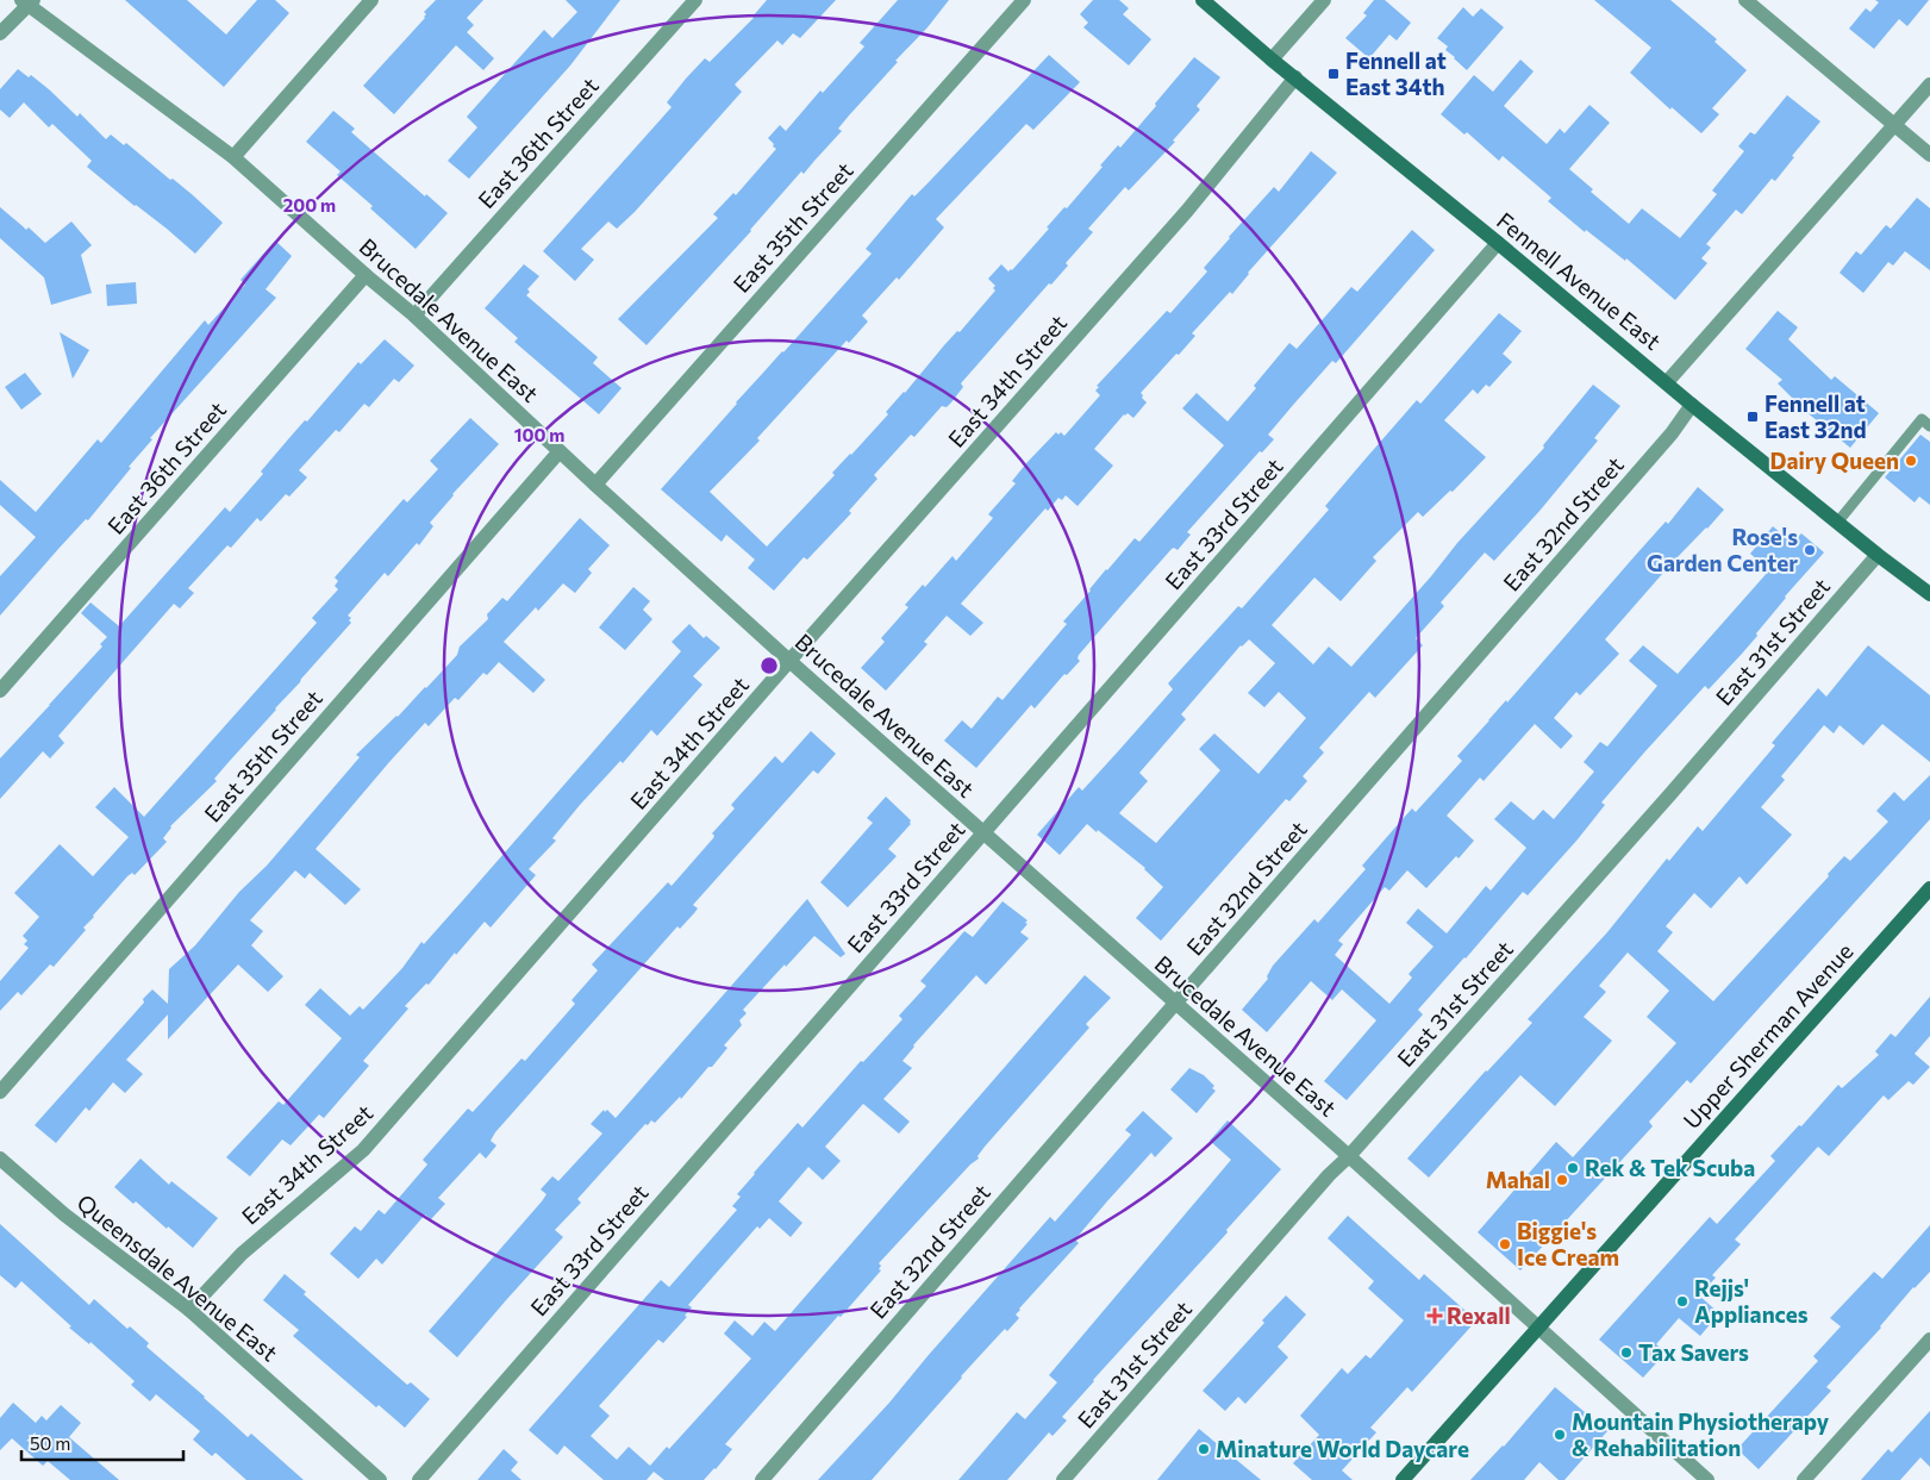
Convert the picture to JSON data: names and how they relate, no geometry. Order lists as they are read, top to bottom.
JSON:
{
  "streets": {
    "main road": ["Fennell Avenue East", "Upper Sherman Avenue"],
    "street": [
      "East 36th Street",
      "East 35th Street",
      "Brucedale Avenue East",
      "East 34th Street",
      "East 33rd Street",
      "East 32nd Street",
      "East 31st Street",
      "Queensdale Avenue East"
    ]
  },
  "crossings": [
    ["East 36th Street", "Brucedale Avenue East"],
    ["East 35th Street", "Brucedale Avenue East"],
    ["Fennell Avenue East", "East 34th Street"],
    ["Fennell Avenue East", "East 33rd Street"],
    ["Fennell Avenue East", "East 32nd Street"],
    ["Fennell Avenue East", "East 31st Street"],
    ["Brucedale Avenue East", "East 34th Street"],
    ["Brucedale Avenue East", "East 33rd Street"],
    ["Brucedale Avenue East", "East 32nd Street"],
    ["Brucedale Avenue East", "East 31st Street"],
    ["Brucedale Avenue East", "Upper Sherman Avenue"],
    ["East 34th Street", "Queensdale Avenue East"]
  ],
  "places": {
    "transit": ["Fennell at East 34th", "Fennell at East 32nd"],
    "other": [
      "Dairy Queen",
      "Rose's Garden Center",
      "Rek & Tek Scuba",
      "Mahal",
      "Biggie's Ice Cream",
      "Rejjs' Appliances",
      "Tax Savers",
      "Mountain Physiotherapy & Rehabilitation",
      "Minature World Daycare"
    ],
    "health": ["Rexall"]
  },
  "scale_bar": "50 m",
  "rings": ["200 m", "100 m"]
}
